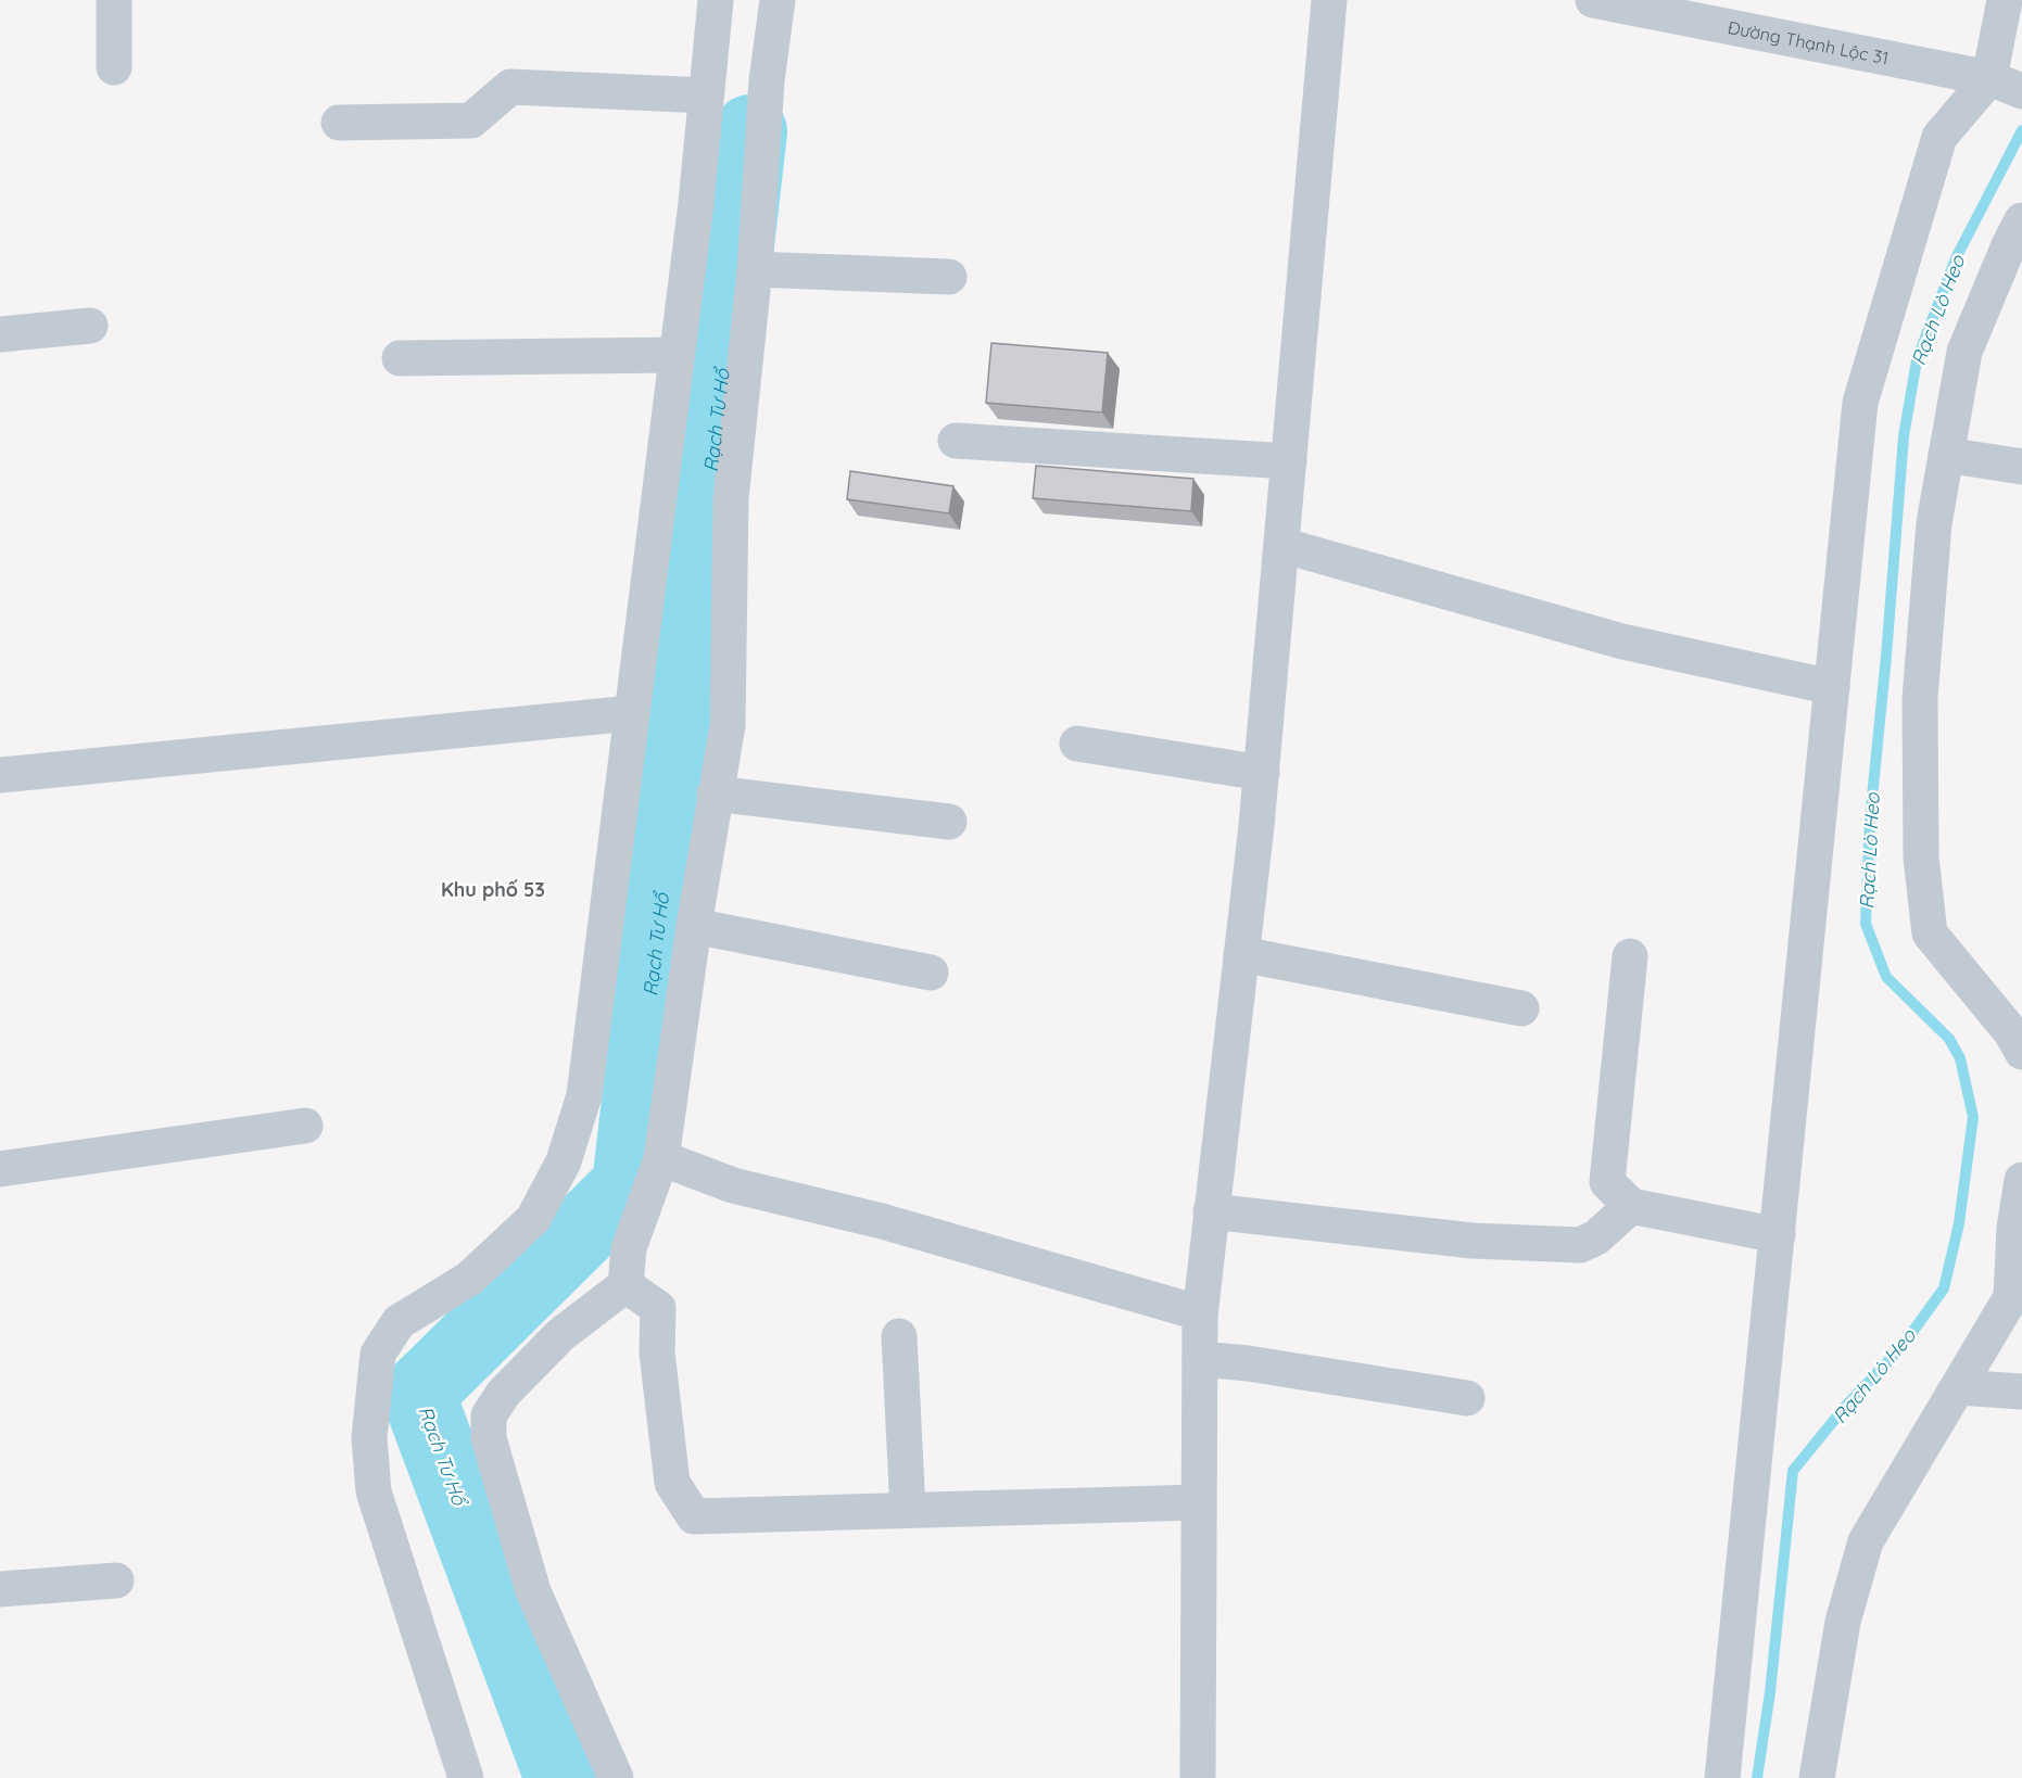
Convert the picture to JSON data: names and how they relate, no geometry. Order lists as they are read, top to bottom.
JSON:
{
  "streets": {
    "street": ["Đường Thạnh Lộc 31"]
  },
  "districts": ["Khu phố 53"],
  "water": ["Rạch Lò Heo", "Rạch Tư Hổ"]
}
